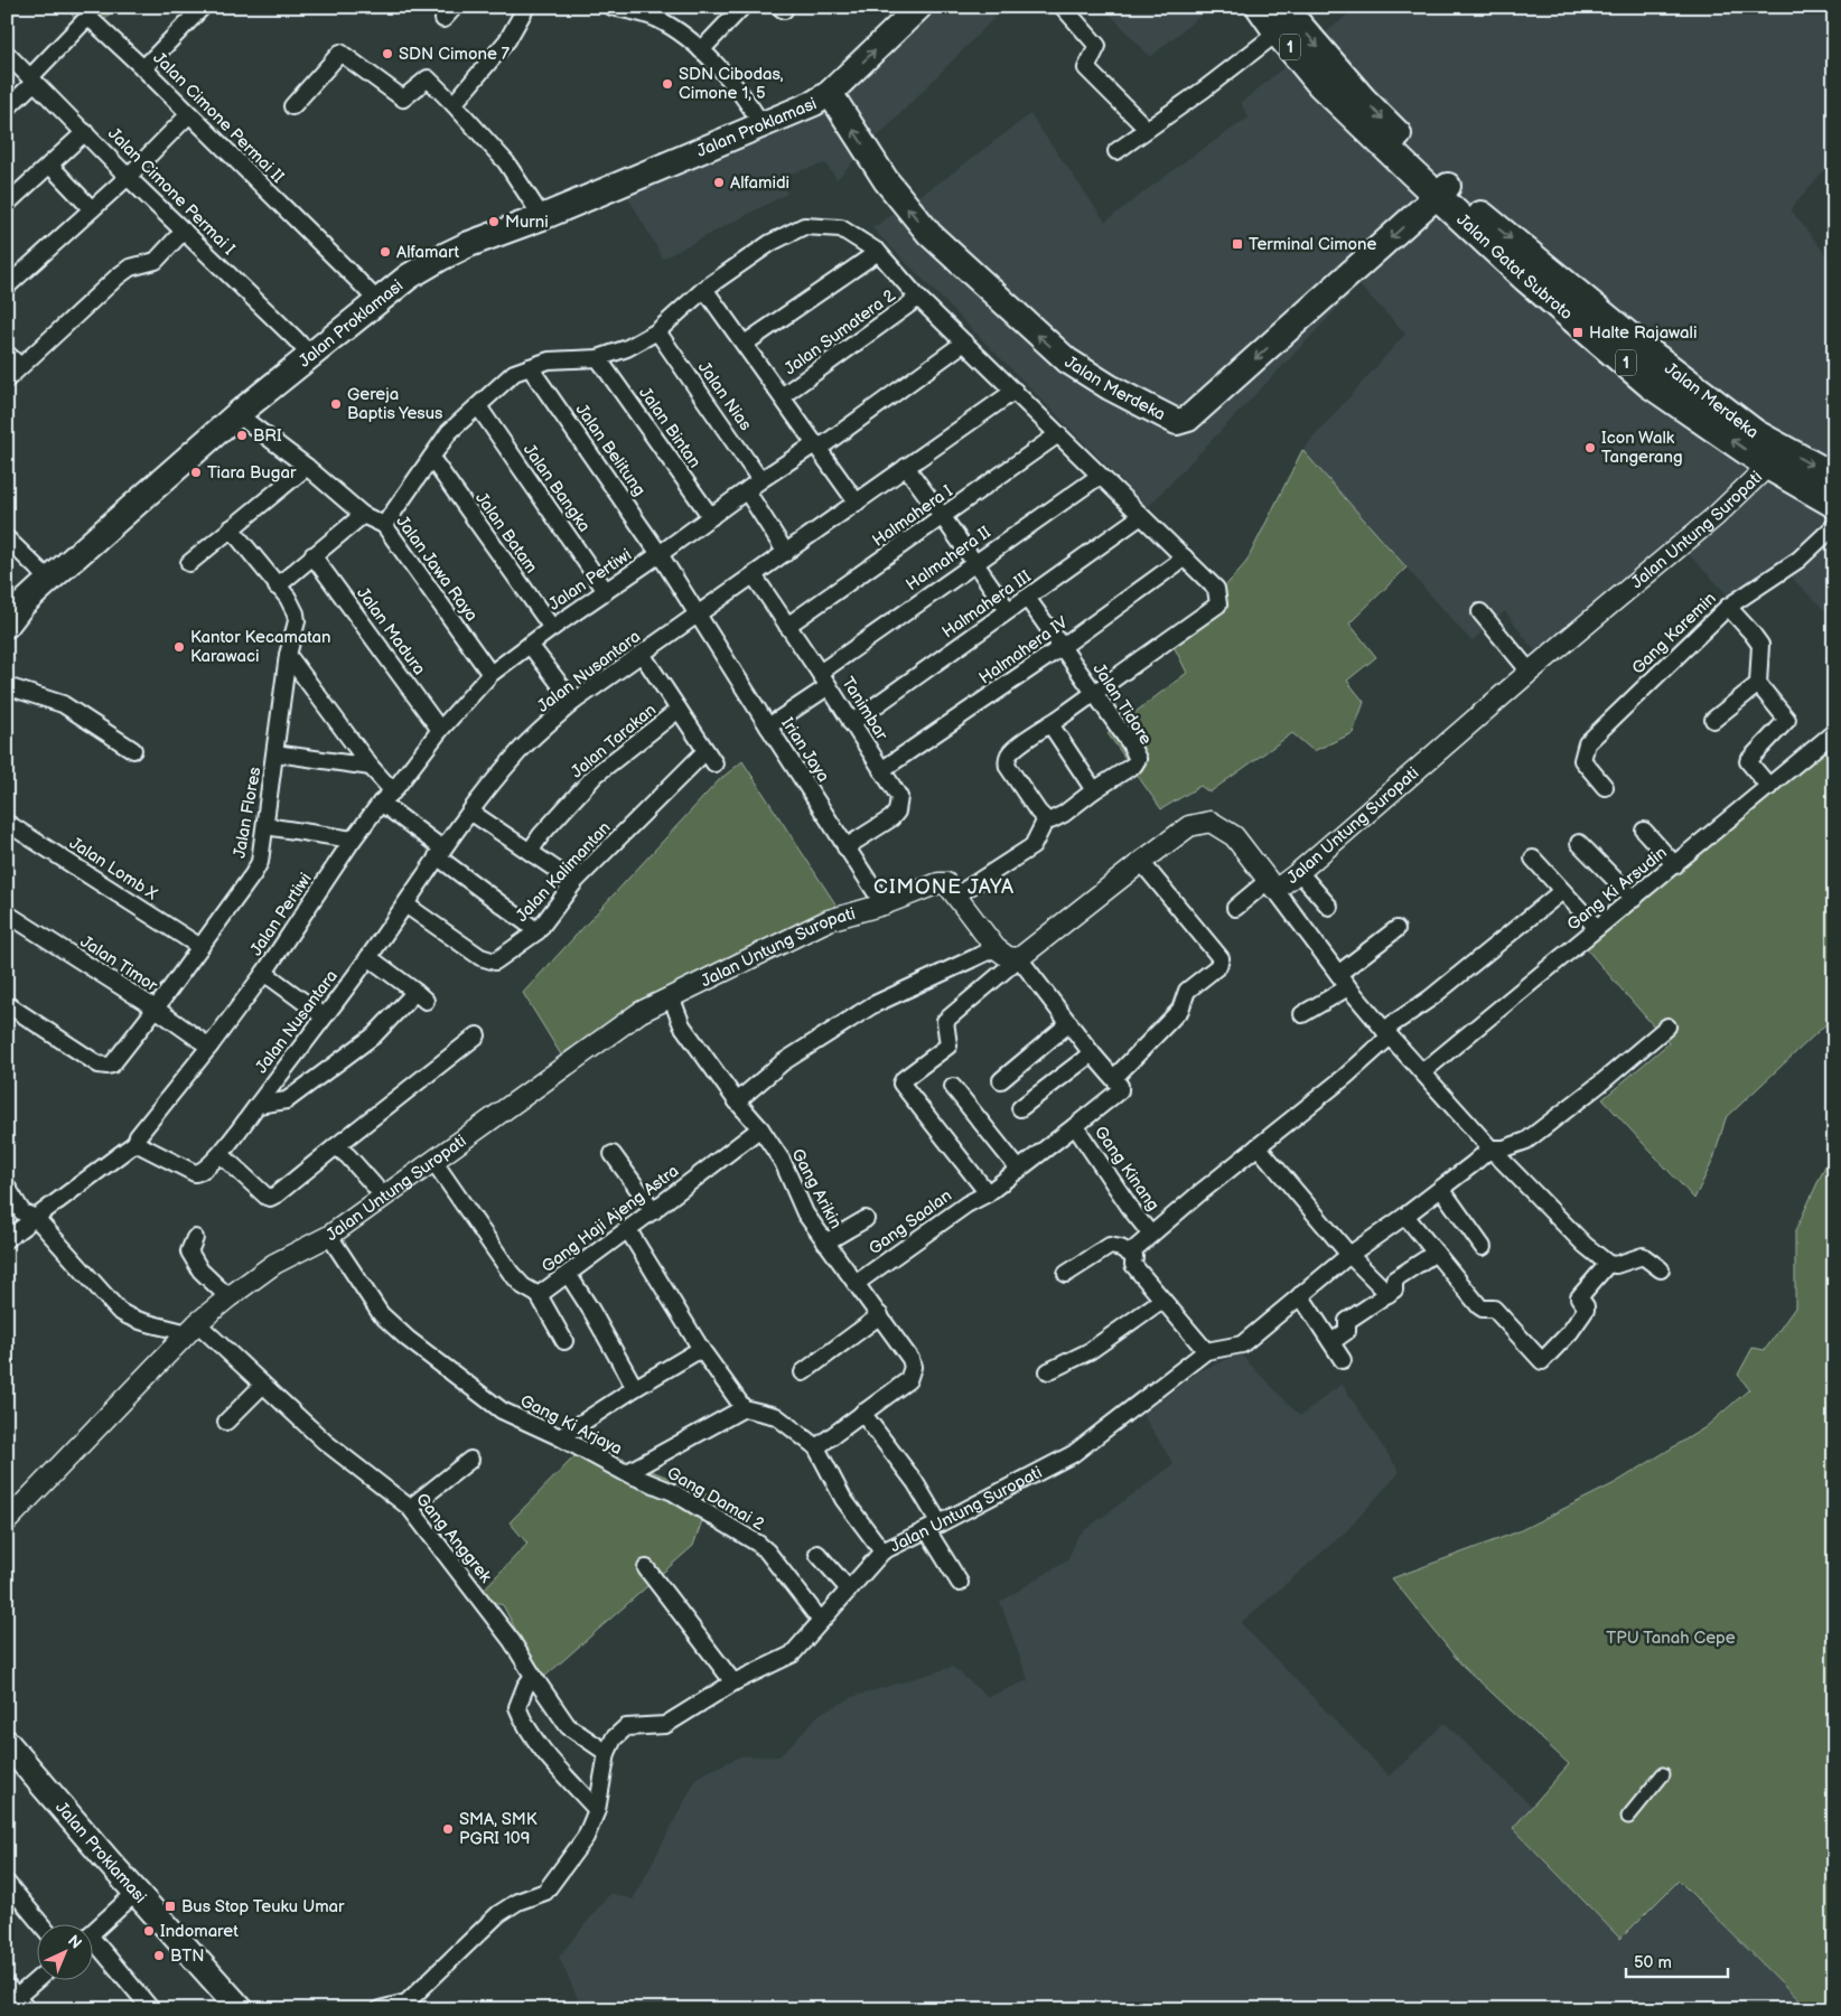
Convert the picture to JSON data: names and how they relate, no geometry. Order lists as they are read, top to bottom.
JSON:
{
  "streets": {
    "highway": ["1", "Jalan Gatot Subroto", "Jalan Merdeka"],
    "main road": ["Jalan Proklamasi"],
    "street": [
      "Jalan Cimone Permai II",
      "Jalan Cimone Permai I",
      "Jalan Sumatera 2",
      "Jalan Nias",
      "Jalan Bintan",
      "Jalan Belitung",
      "Jalan Bangka",
      "Halmahera I",
      "Jalan Untung Suropati",
      "Jalan Batam",
      "Halmahera II",
      "Jalan Jawa Raya",
      "Jalan Pertiwi",
      "Halmahera III",
      "Jalan Madura",
      "Gang Karemin",
      "Halmahera IV",
      "Jalan Nusantara",
      "Jalan Tidore",
      "Tanimbar",
      "Jalan Tarakan",
      "Irian Jaya",
      "Jalan Flores",
      "Jalan Lomb X",
      "Jalan Kalimantan",
      "Gang Ki Arsudin",
      "Jalan Timor",
      "Gang Kinang",
      "Gang Arikin",
      "Gang Haji Ajeng Astra",
      "Gang Saalan",
      "Gang Ki Arjaya",
      "Gang Damai 2",
      "Gang Anggrek"
    ]
  },
  "crossings": [
    ["Jalan Cimone Permai II", "Jalan Proklamasi"],
    ["Jalan Cimone Permai II", "Jalan Cimone Permai I"],
    ["Jalan Proklamasi", "Jalan Cimone Permai I"],
    ["Jalan Proklamasi", "Jalan Merdeka"],
    ["Jalan Proklamasi", "Jalan Jawa Raya"],
    ["Jalan Gatot Subroto", "Jalan Merdeka"],
    ["Jalan Gatot Subroto", "Jalan Untung Suropati"],
    ["Jalan Nias", "Jalan Pertiwi"],
    ["Jalan Bintan", "Jalan Pertiwi"],
    ["Jalan Belitung", "Jalan Pertiwi"],
    ["Jalan Belitung", "Jalan Nusantara"],
    ["Jalan Belitung", "Irian Jaya"],
    ["Jalan Bangka", "Jalan Pertiwi"],
    ["Halmahera I", "Tanimbar"],
    ["Jalan Untung Suropati", "Irian Jaya"],
    ["Jalan Untung Suropati", "Gang Arikin"],
    ["Jalan Untung Suropati", "Gang Haji Ajeng Astra"],
    ["Jalan Untung Suropati", "Gang Ki Arjaya"],
    ["Jalan Untung Suropati", "Gang Damai 2"],
    ["Jalan Untung Suropati", "Gang Anggrek"],
    ["Jalan Batam", "Jalan Pertiwi"],
    ["Halmahera II", "Tanimbar"],
    ["Jalan Jawa Raya", "Jalan Pertiwi"],
    ["Jalan Pertiwi", "Jalan Madura"],
    ["Jalan Pertiwi", "Jalan Timor"],
    ["Halmahera III", "Jalan Tidore"],
    ["Halmahera III", "Tanimbar"],
    ["Halmahera IV", "Jalan Tidore"],
    ["Halmahera IV", "Tanimbar"],
    ["Jalan Nusantara", "Tanimbar"],
    ["Jalan Nusantara", "Irian Jaya"],
    ["Jalan Nusantara", "Jalan Kalimantan"],
    ["Tanimbar", "Irian Jaya"],
    ["Jalan Tarakan", "Jalan Kalimantan"],
    ["Jalan Flores", "Jalan Lomb X"],
    ["Jalan Flores", "Jalan Timor"],
    ["Gang Kinang", "Gang Saalan"],
    ["Gang Arikin", "Gang Haji Ajeng Astra"],
    ["Gang Arikin", "Gang Saalan"],
    ["Gang Ki Arjaya", "Gang Damai 2"]
  ],
  "one_way": ["Jalan Gatot Subroto"],
  "districts": ["CIMONE JAYA"],
  "parks": ["TPU Tanah Cepe"],
  "places": {
    "other": [
      "SDN Cimone 7",
      "SDN Cibodas, Cimone 1, 5",
      "Alfamidi",
      "Murni",
      "Alfamart",
      "Gereja Baptis Yesus",
      "BRI",
      "Icon Walk Tangerang",
      "Tiara Bugar",
      "Kantor Kecamatan Karawaci",
      "SMA, SMK PGRI 109",
      "Indomaret",
      "BTN"
    ],
    "transit": ["Terminal Cimone", "Halte Rajawali", "Bus Stop Teuku Umar"]
  },
  "scale_bar": "50 m",
  "north": "top right"
}
